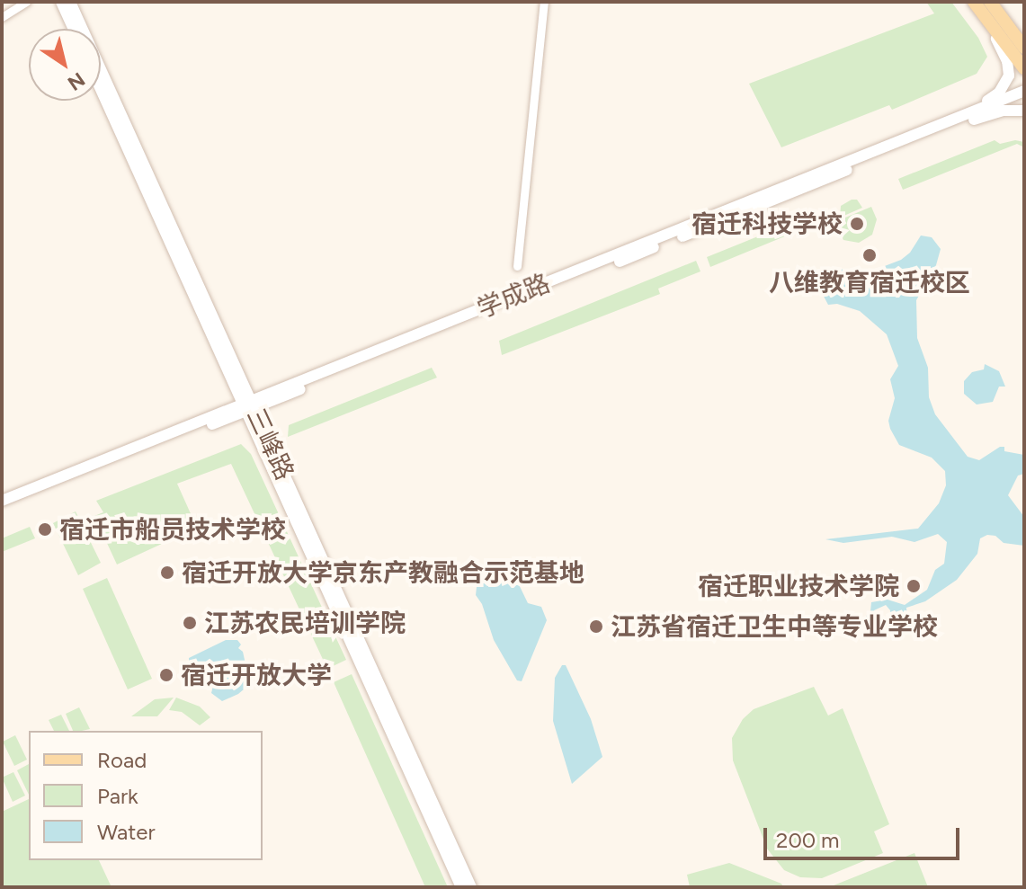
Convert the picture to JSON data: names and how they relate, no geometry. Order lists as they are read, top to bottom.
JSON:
{
  "streets": {
    "main road": ["学成路", "三峰路"]
  },
  "crossings": [
    ["学成路", "三峰路"]
  ],
  "places": [
    "宿迁科技学校",
    "八维教育宿迁校区",
    "宿迁市船员技术学校",
    "宿迁开放大学京东产教融合示范基地",
    "宿迁职业技术学院",
    "江苏农民培训学院",
    "江苏省宿迁卫生中等专业学校",
    "宿迁开放大学"
  ],
  "legend": ["Road", "Park", "Water"],
  "scale_bar": "200 m",
  "north": "bottom right"
}
